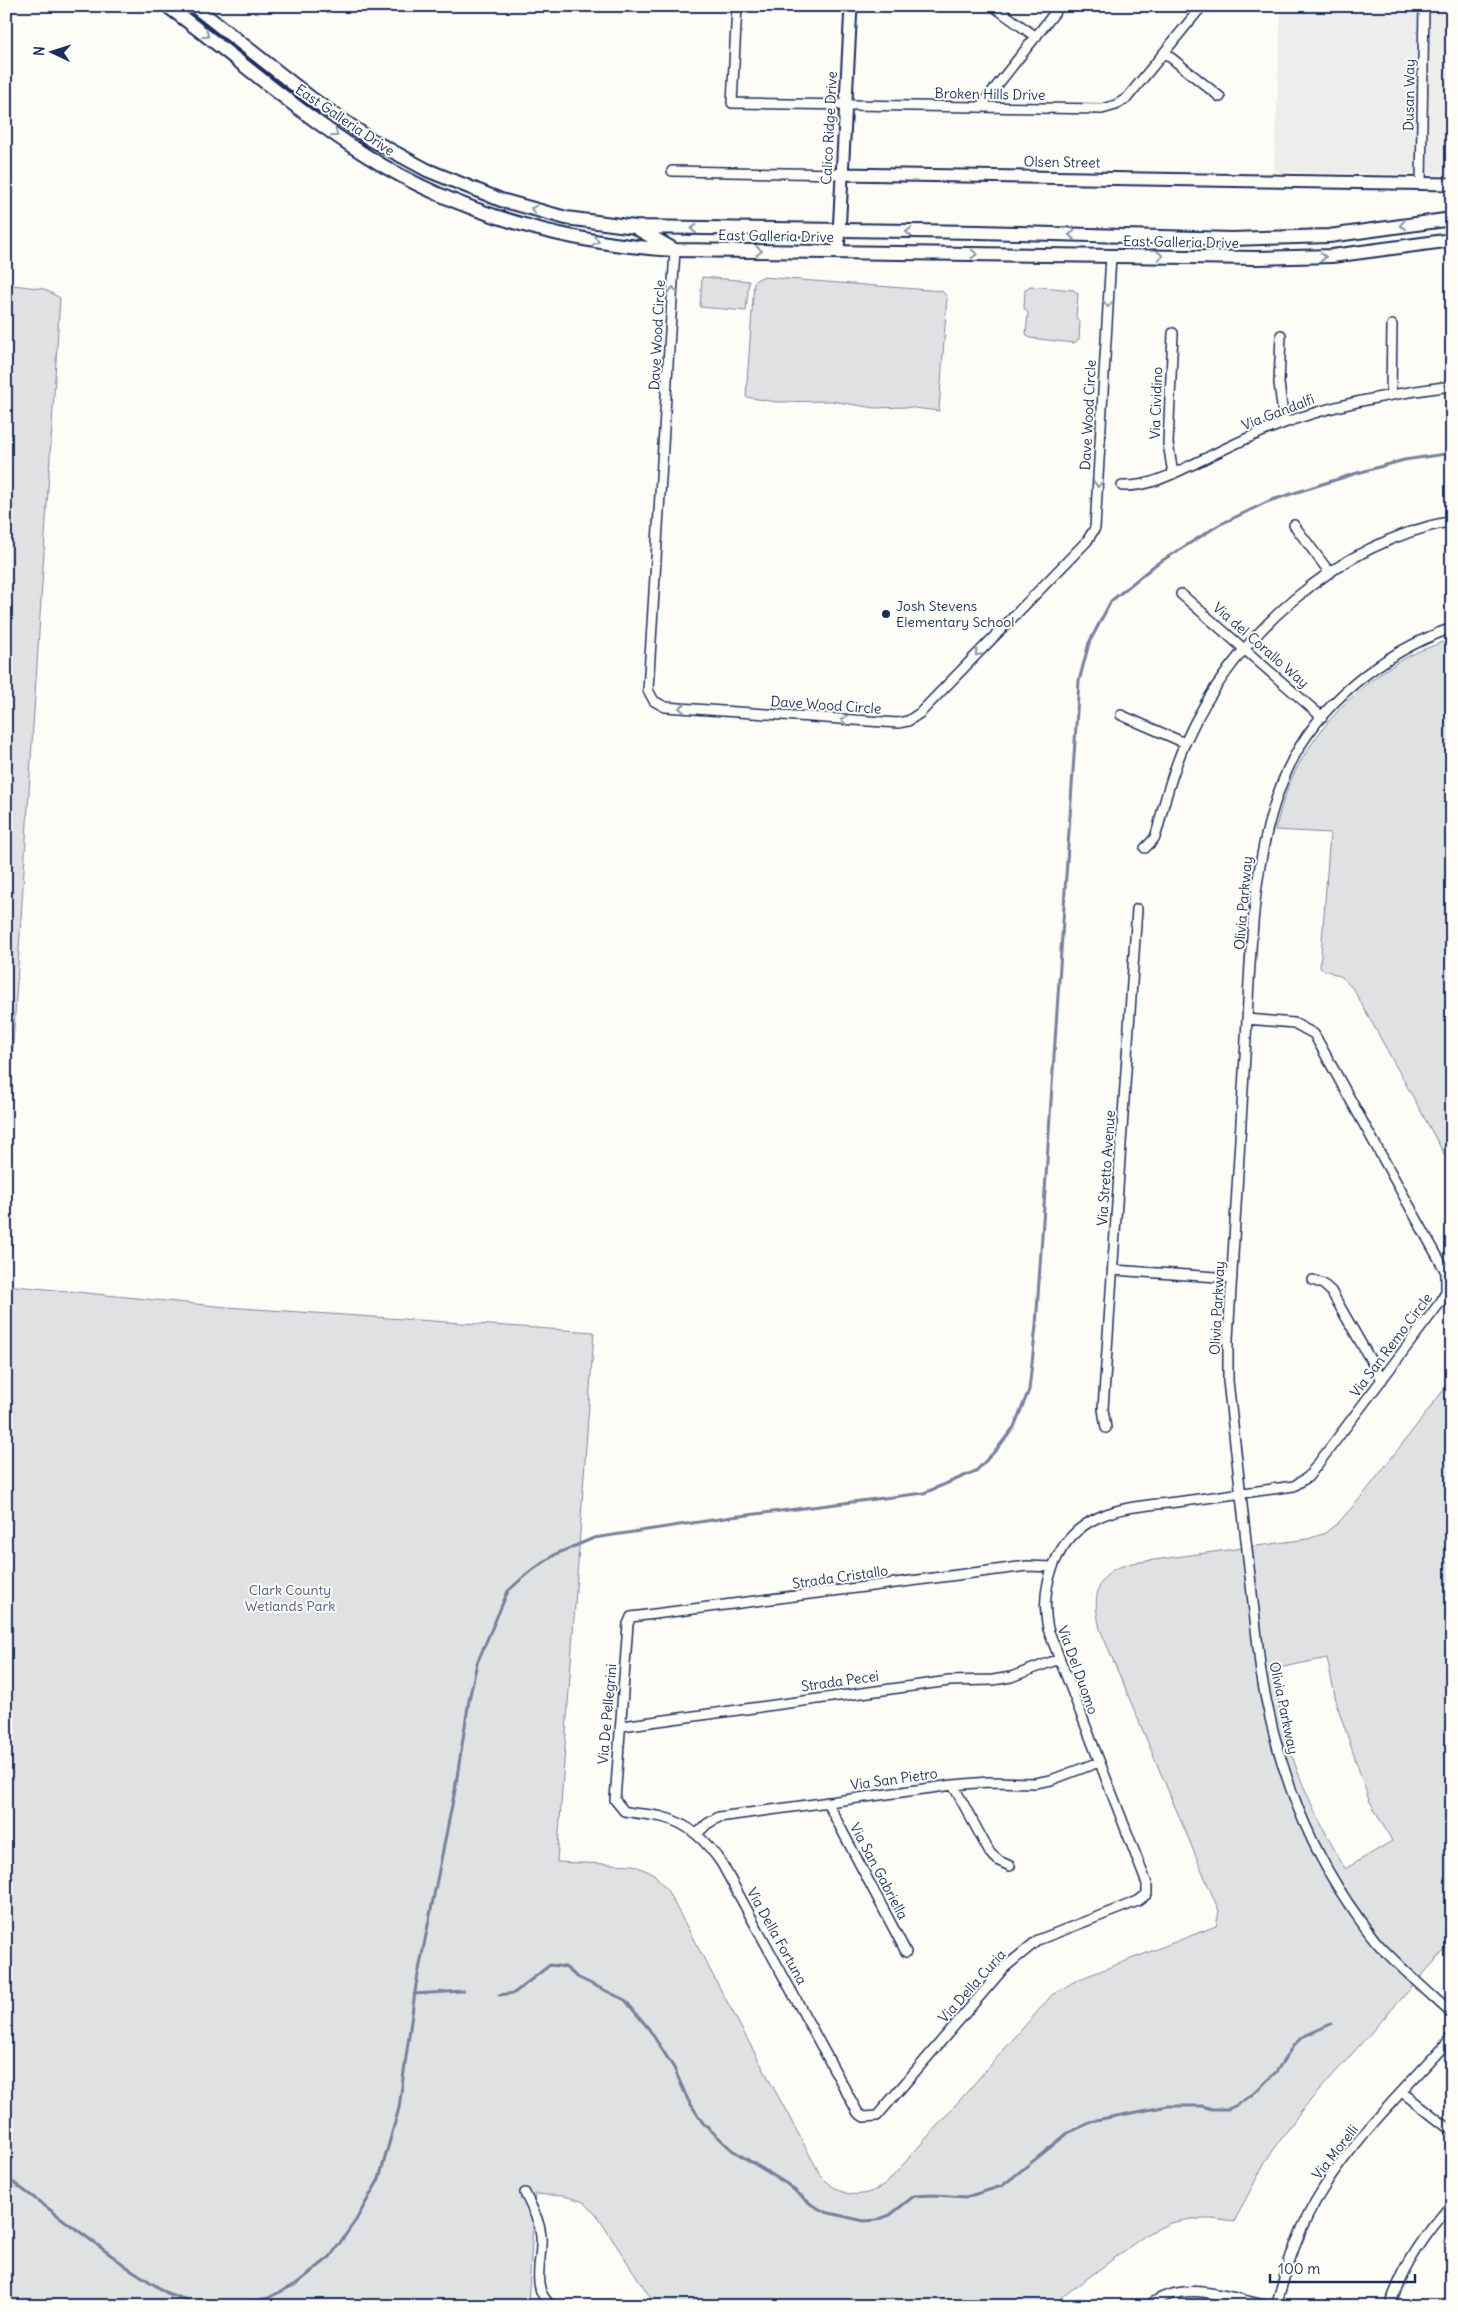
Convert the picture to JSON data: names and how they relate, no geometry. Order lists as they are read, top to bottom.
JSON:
{
  "streets": {
    "main road": ["East Galleria Drive"],
    "street": [
      "Broken Hills Drive",
      "Dusan Way",
      "Calico Ridge Drive",
      "Olsen Street",
      "Dave Wood Circle",
      "Via Cividino",
      "Via Gandalfi",
      "Via del Corallo Way",
      "Olivia Parkway",
      "Via Stretto Avenue",
      "Via San Remo Circle",
      "Strada Cristallo",
      "Via Del Duomo",
      "Strada Pecei",
      "Via De Pellegrini",
      "Via San Pietro",
      "Via San Gabriella",
      "Via Della Fortuna",
      "Via Della Curia",
      "Via Morelli"
    ]
  },
  "crossings": [
    ["Broken Hills Drive", "Calico Ridge Drive"],
    ["Dusan Way", "Olsen Street"],
    ["East Galleria Drive", "Calico Ridge Drive"],
    ["East Galleria Drive", "Dave Wood Circle"],
    ["Calico Ridge Drive", "Olsen Street"],
    ["Via Cividino", "Via Gandalfi"],
    ["Via del Corallo Way", "Olivia Parkway"],
    ["Olivia Parkway", "Via San Remo Circle"],
    ["Olivia Parkway", "Via Del Duomo"],
    ["Via San Remo Circle", "Via Del Duomo"],
    ["Strada Cristallo", "Via Del Duomo"],
    ["Strada Cristallo", "Via De Pellegrini"],
    ["Via Del Duomo", "Strada Pecei"],
    ["Via Del Duomo", "Via San Pietro"],
    ["Via Del Duomo", "Via Della Curia"],
    ["Strada Pecei", "Via De Pellegrini"],
    ["Via De Pellegrini", "Via Della Fortuna"],
    ["Via San Pietro", "Via San Gabriella"],
    ["Via San Pietro", "Via Della Fortuna"],
    ["Via Della Fortuna", "Via Della Curia"]
  ],
  "parks": ["Clark County Wetlands Park"],
  "places": ["Josh Stevens Elementary School"],
  "scale_bar": "100 m",
  "north": "left"
}
